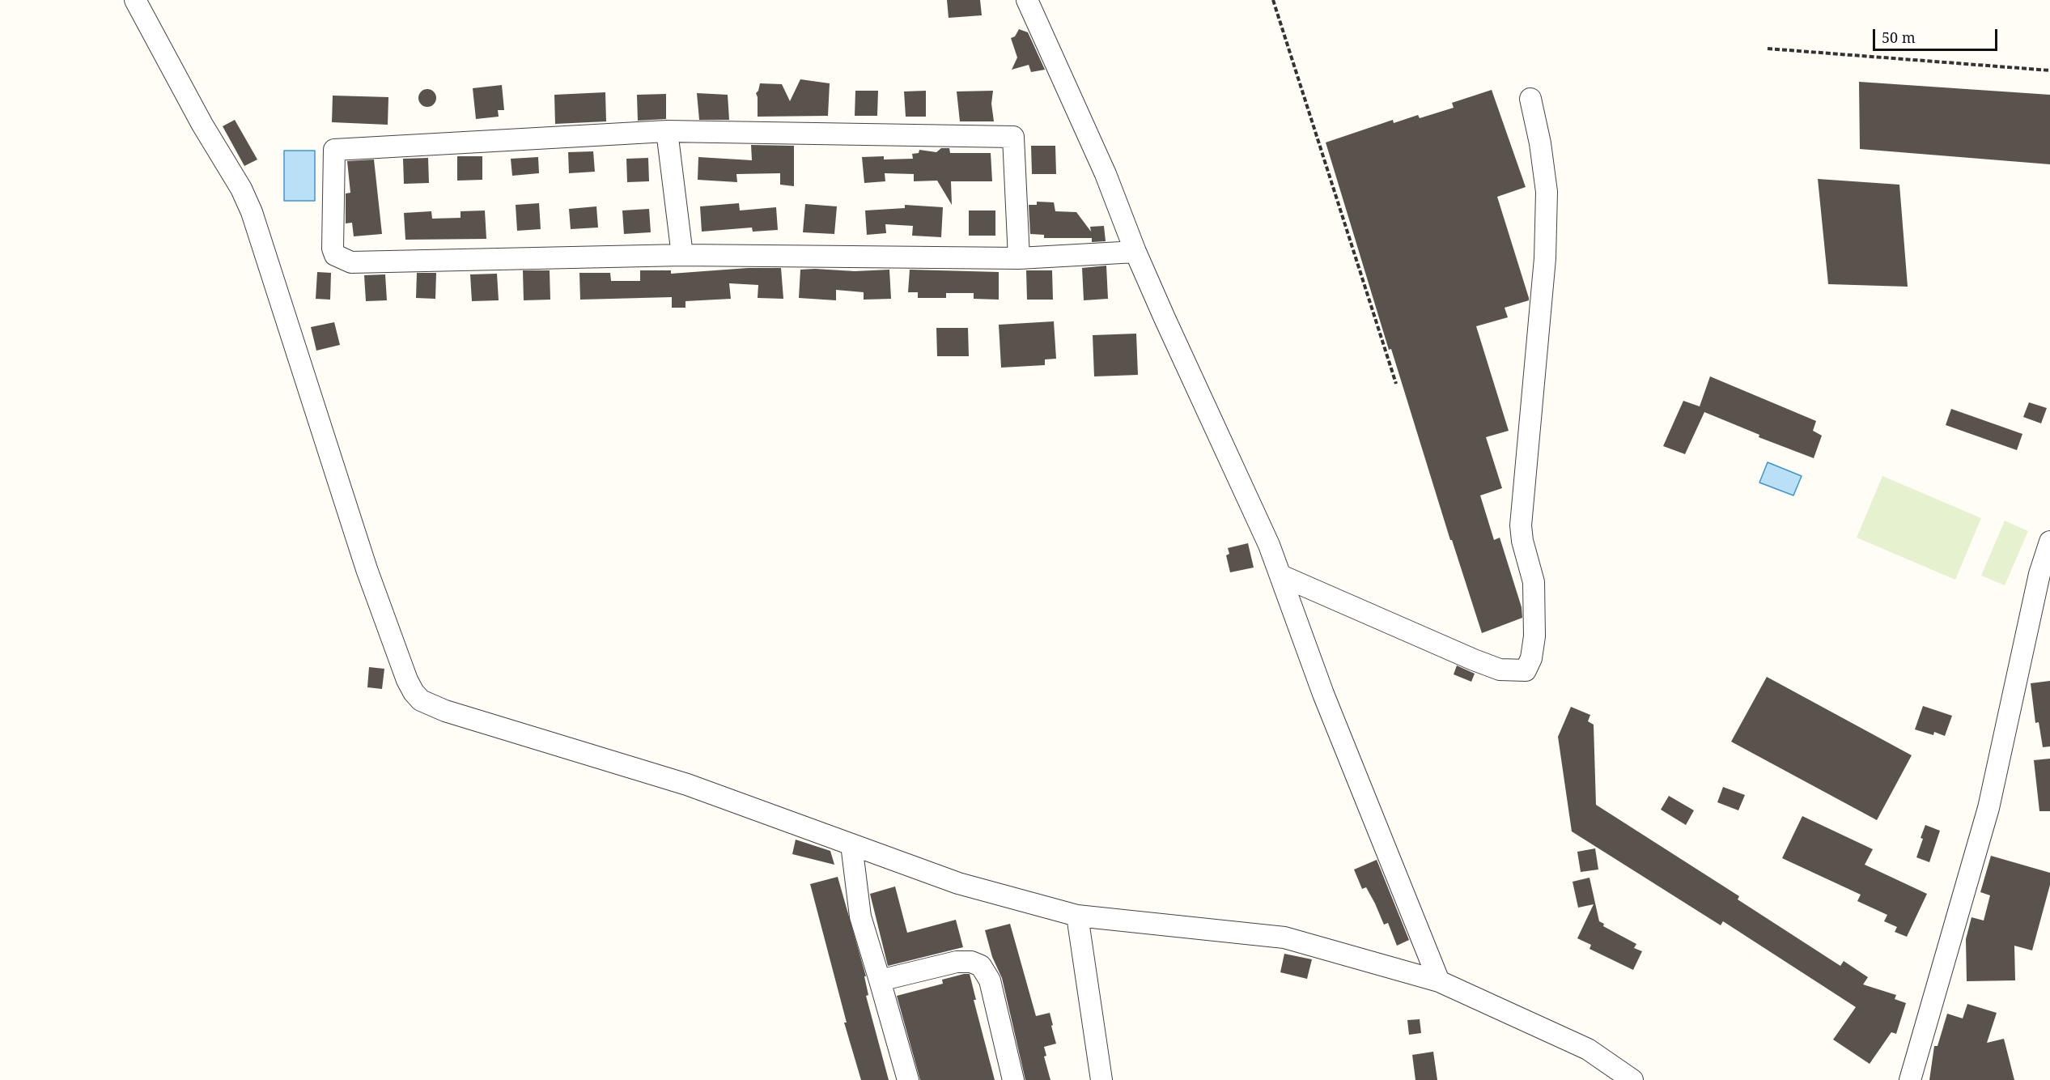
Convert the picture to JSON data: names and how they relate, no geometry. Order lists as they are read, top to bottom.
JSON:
{
  "scale_bar": "50 m"
}
